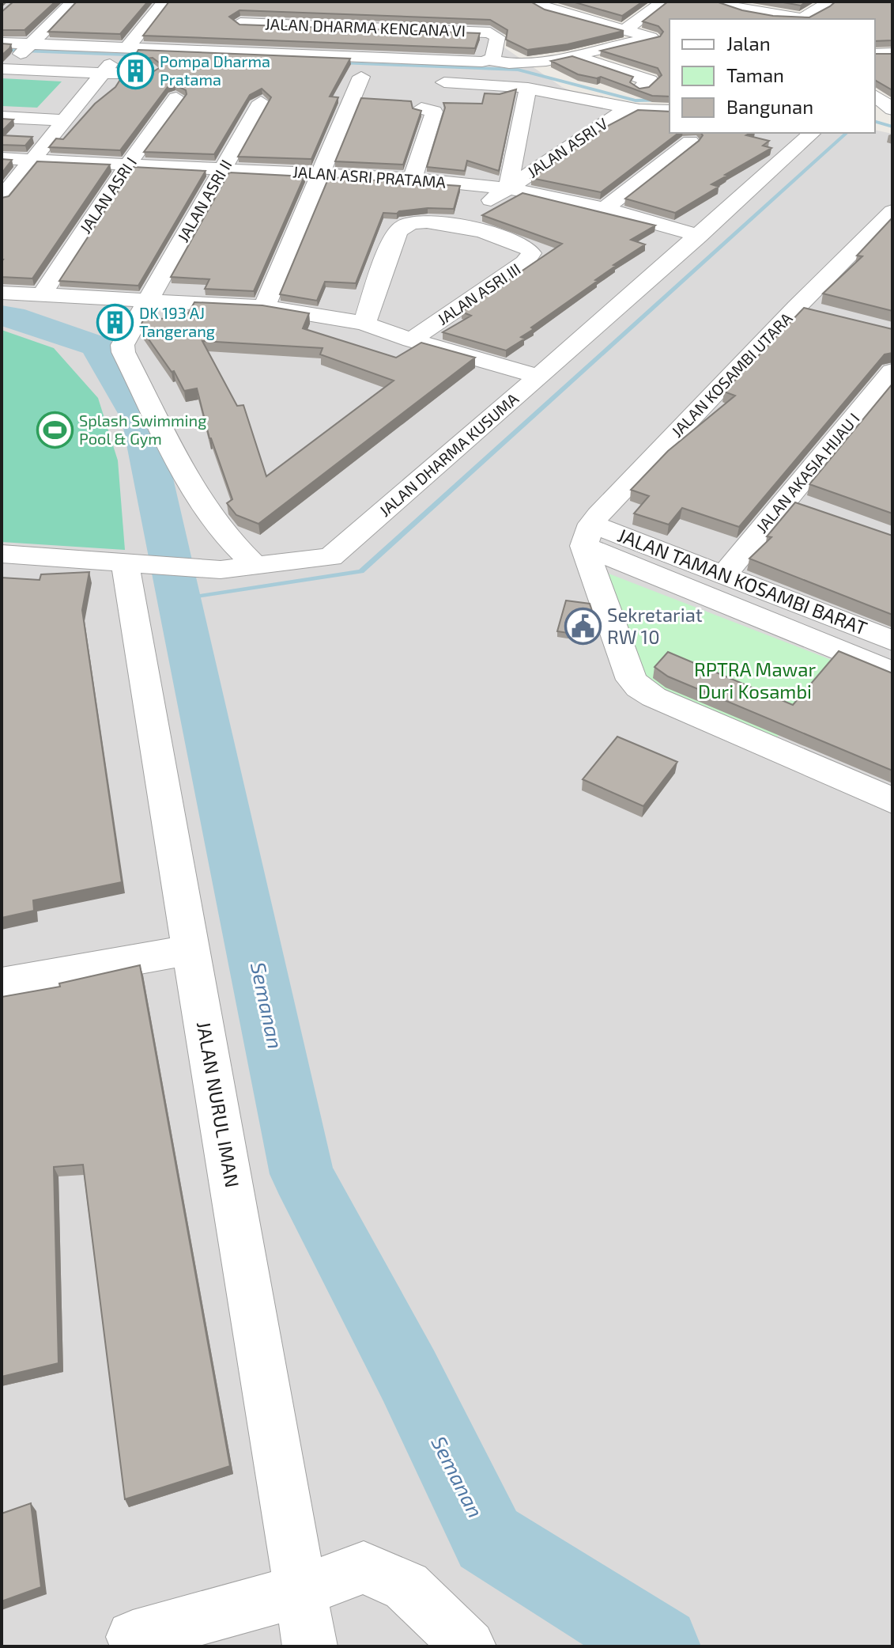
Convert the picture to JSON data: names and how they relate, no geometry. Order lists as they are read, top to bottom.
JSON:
{
  "streets": {
    "street": [
      "JALAN DHARMA KENCANA VI",
      "JALAN ASRI V",
      "JALAN ASRI PRATAMA",
      "JALAN ASRI I",
      "JALAN ASRI II",
      "JALAN ASRI III",
      "JALAN KOSAMBI UTARA",
      "JALAN DHARMA KUSUMA",
      "JALAN AKASIA HIJAU I",
      "JALAN TAMAN KOSAMBI BARAT",
      "JALAN NURUL IMAN"
    ]
  },
  "crossings": [
    ["JALAN ASRI V", "JALAN ASRI PRATAMA"],
    ["JALAN ASRI V", "JALAN ASRI III"],
    ["JALAN ASRI PRATAMA", "JALAN ASRI I"],
    ["JALAN ASRI PRATAMA", "JALAN ASRI II"],
    ["JALAN ASRI PRATAMA", "JALAN DHARMA KUSUMA"],
    ["JALAN ASRI II", "JALAN DHARMA KUSUMA"],
    ["JALAN KOSAMBI UTARA", "JALAN TAMAN KOSAMBI BARAT"],
    ["JALAN DHARMA KUSUMA", "JALAN NURUL IMAN"],
    ["JALAN AKASIA HIJAU I", "JALAN TAMAN KOSAMBI BARAT"]
  ],
  "water": ["Semanan"],
  "parks": ["RPTRA Mawar Duri Kosambi"],
  "places": {
    "building": ["Pompa Dharma Pratama", "DK 193 AJ Tangerang"],
    "sports": ["Splash Swimming Pool & Gym"],
    "public building": ["Sekretariat RW 10"]
  },
  "legend": ["Jalan", "Taman", "Bangunan"]
}
